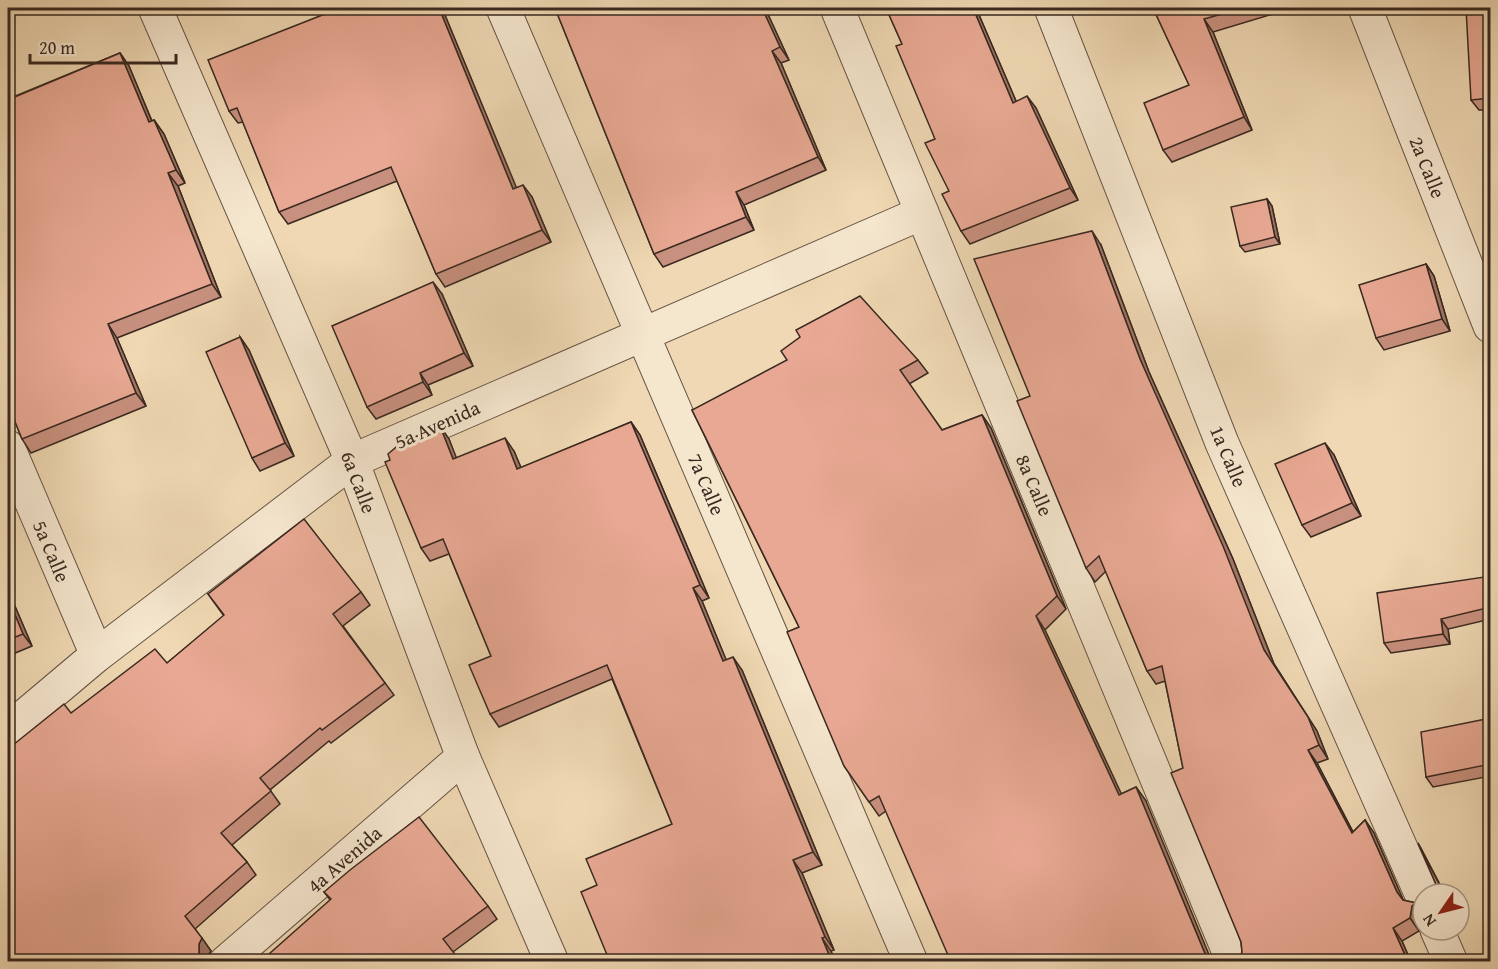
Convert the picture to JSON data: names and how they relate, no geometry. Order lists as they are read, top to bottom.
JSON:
{
  "streets": {
    "street": [
      "2a Calle",
      "5a Avenida",
      "1a Calle",
      "6a Calle",
      "7a Calle",
      "8a Calle",
      "5a Calle",
      "4a Avenida"
    ]
  },
  "crossings": [
    ["5a Avenida", "6a Calle"],
    ["5a Avenida", "7a Calle"],
    ["5a Avenida", "8a Calle"],
    ["5a Avenida", "5a Calle"],
    ["6a Calle", "4a Avenida"]
  ],
  "scale_bar": "20 m",
  "north": "bottom left"
}
